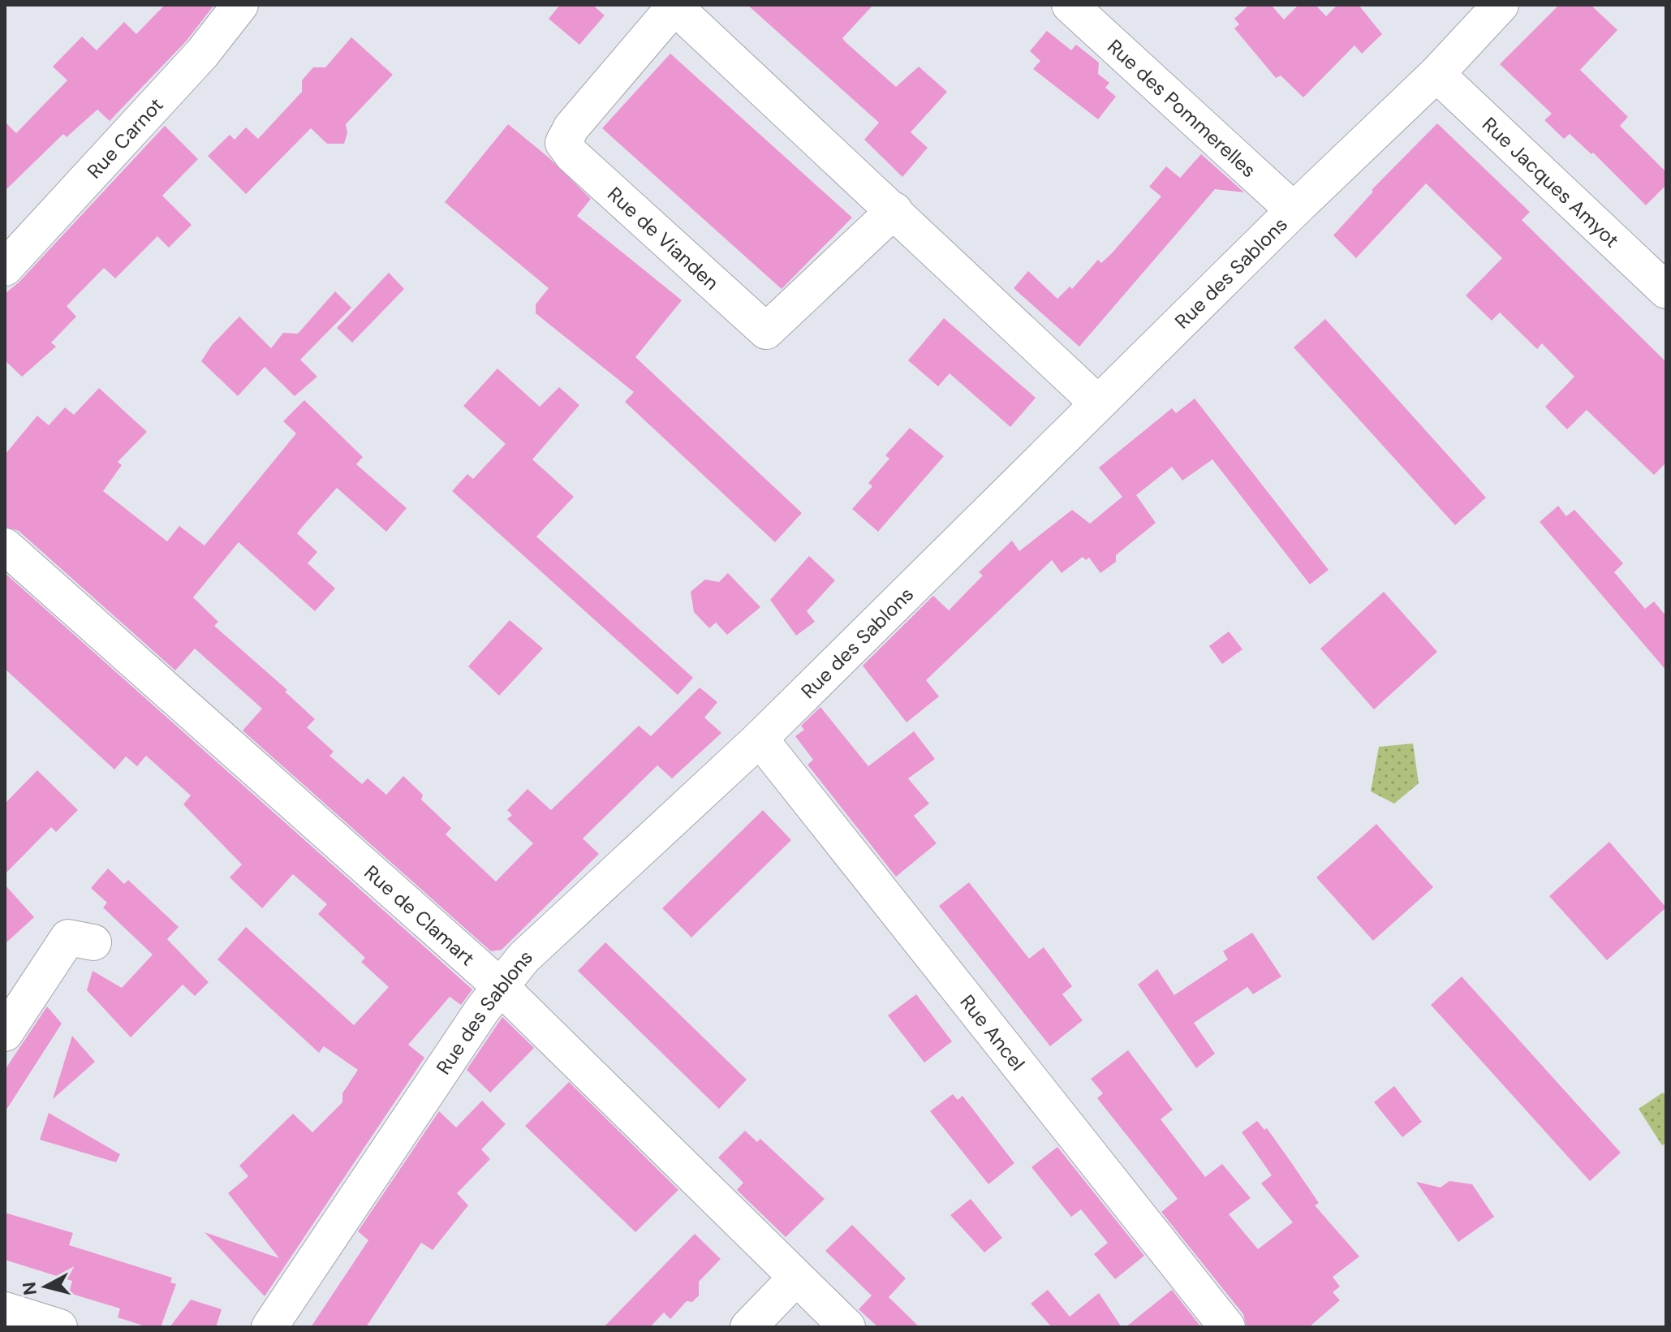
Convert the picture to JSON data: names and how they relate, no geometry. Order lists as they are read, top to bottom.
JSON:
{
  "streets": {
    "street": [
      "Rue des Pommerelles",
      "Rue Carnot",
      "Rue Jacques Amyot",
      "Rue de Vianden",
      "Rue des Sablons",
      "Rue de Clamart",
      "Rue Ancel"
    ]
  },
  "crossings": [
    ["Rue des Pommerelles", "Rue des Sablons"],
    ["Rue Jacques Amyot", "Rue des Sablons"],
    ["Rue de Vianden", "Rue des Sablons"],
    ["Rue des Sablons", "Rue de Clamart"],
    ["Rue des Sablons", "Rue Ancel"]
  ],
  "north": "left"
}
